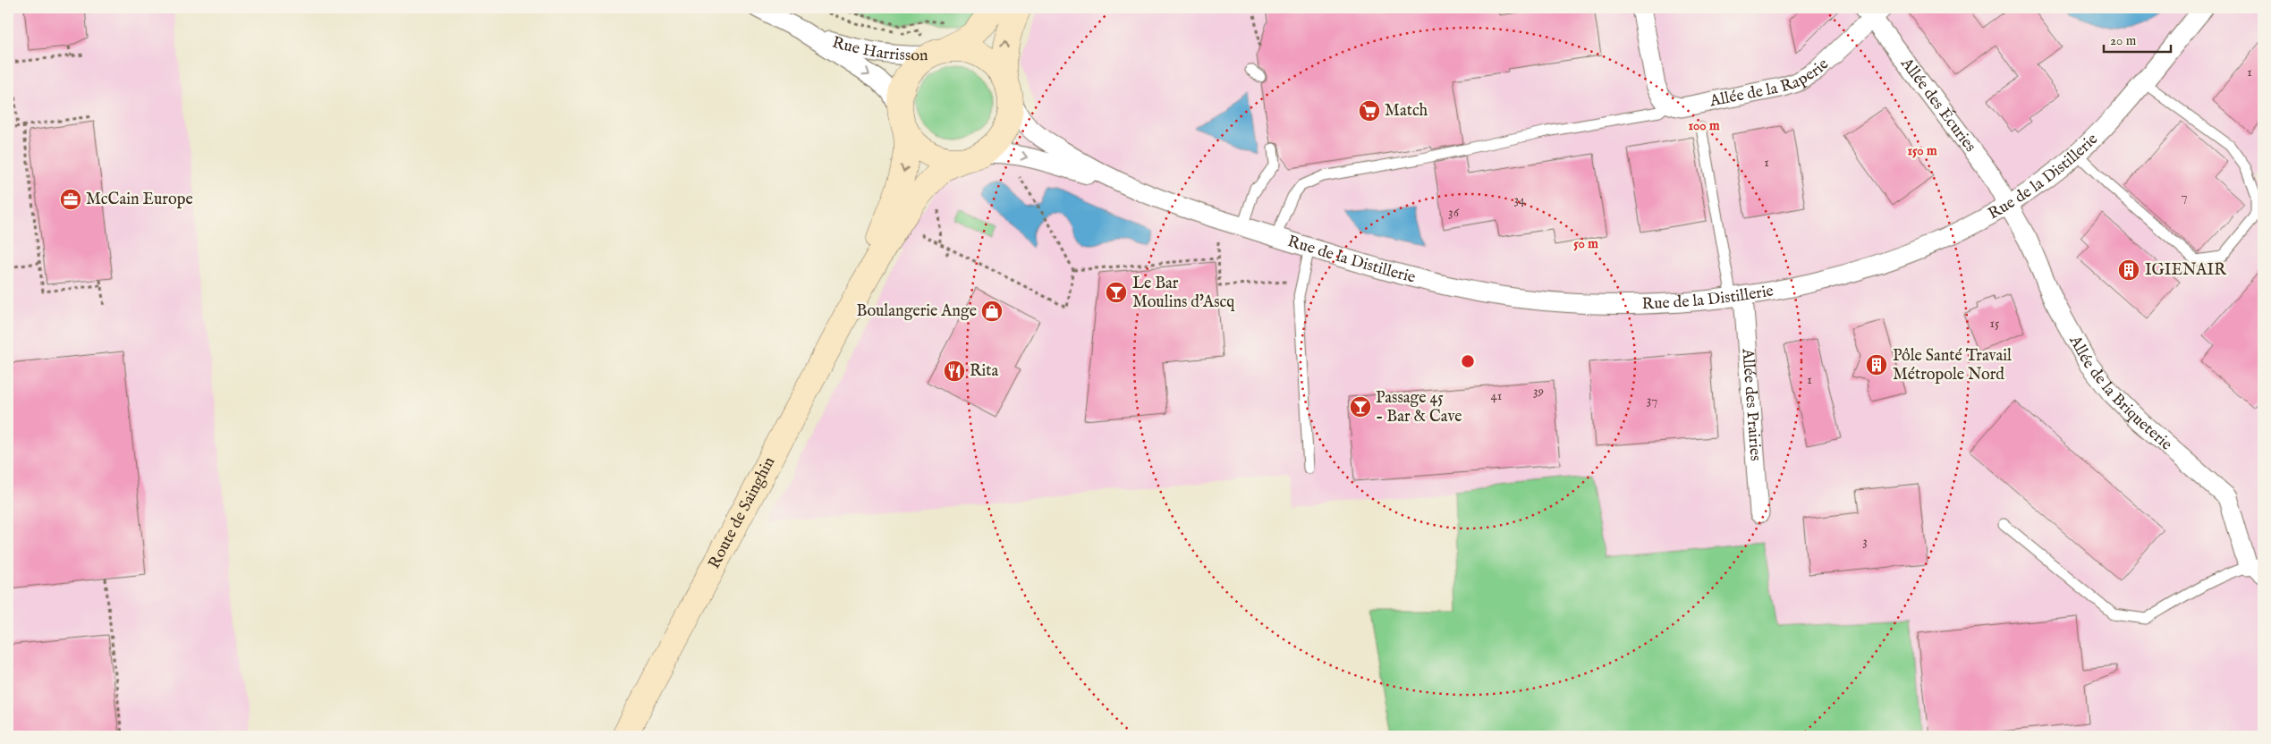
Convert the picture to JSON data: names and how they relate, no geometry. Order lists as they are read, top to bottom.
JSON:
{
  "streets": {
    "street": [
      "Rue Harrisson",
      "Allée de la Raperie",
      "Allée des Écuries",
      "Rue de la Distillerie",
      "Allée de la Briqueterie",
      "Allée des Prairies",
      "Route de Sainghin"
    ]
  },
  "crossings": [
    ["Rue Harrisson", "Rue de la Distillerie"],
    ["Rue Harrisson", "Route de Sainghin"],
    ["Allée de la Raperie", "Allée des Écuries"],
    ["Allée des Écuries", "Rue de la Distillerie"],
    ["Allée des Écuries", "Allée de la Briqueterie"],
    ["Rue de la Distillerie", "Allée de la Briqueterie"],
    ["Rue de la Distillerie", "Allée des Prairies"],
    ["Rue de la Distillerie", "Route de Sainghin"]
  ],
  "places": {
    "supermarket": ["Match"],
    "office": ["McCain Europe"],
    "building": ["IGIENAIR", "Pôle Santé Travail Métropole Nord"],
    "bar": ["Le Bar Moulins d'Ascq", "Passage 45 - Bar & Cave"],
    "shop": ["Boulangerie Ange"],
    "restaurant": ["Rita"]
  },
  "house_numbers": [
    "1",
    "1",
    "7",
    "34",
    "36",
    "15",
    "1",
    "39",
    "41",
    "37",
    "3"
  ],
  "scale_bar": "20 m",
  "rings": ["100 m", "150 m", "50 m"]
}
